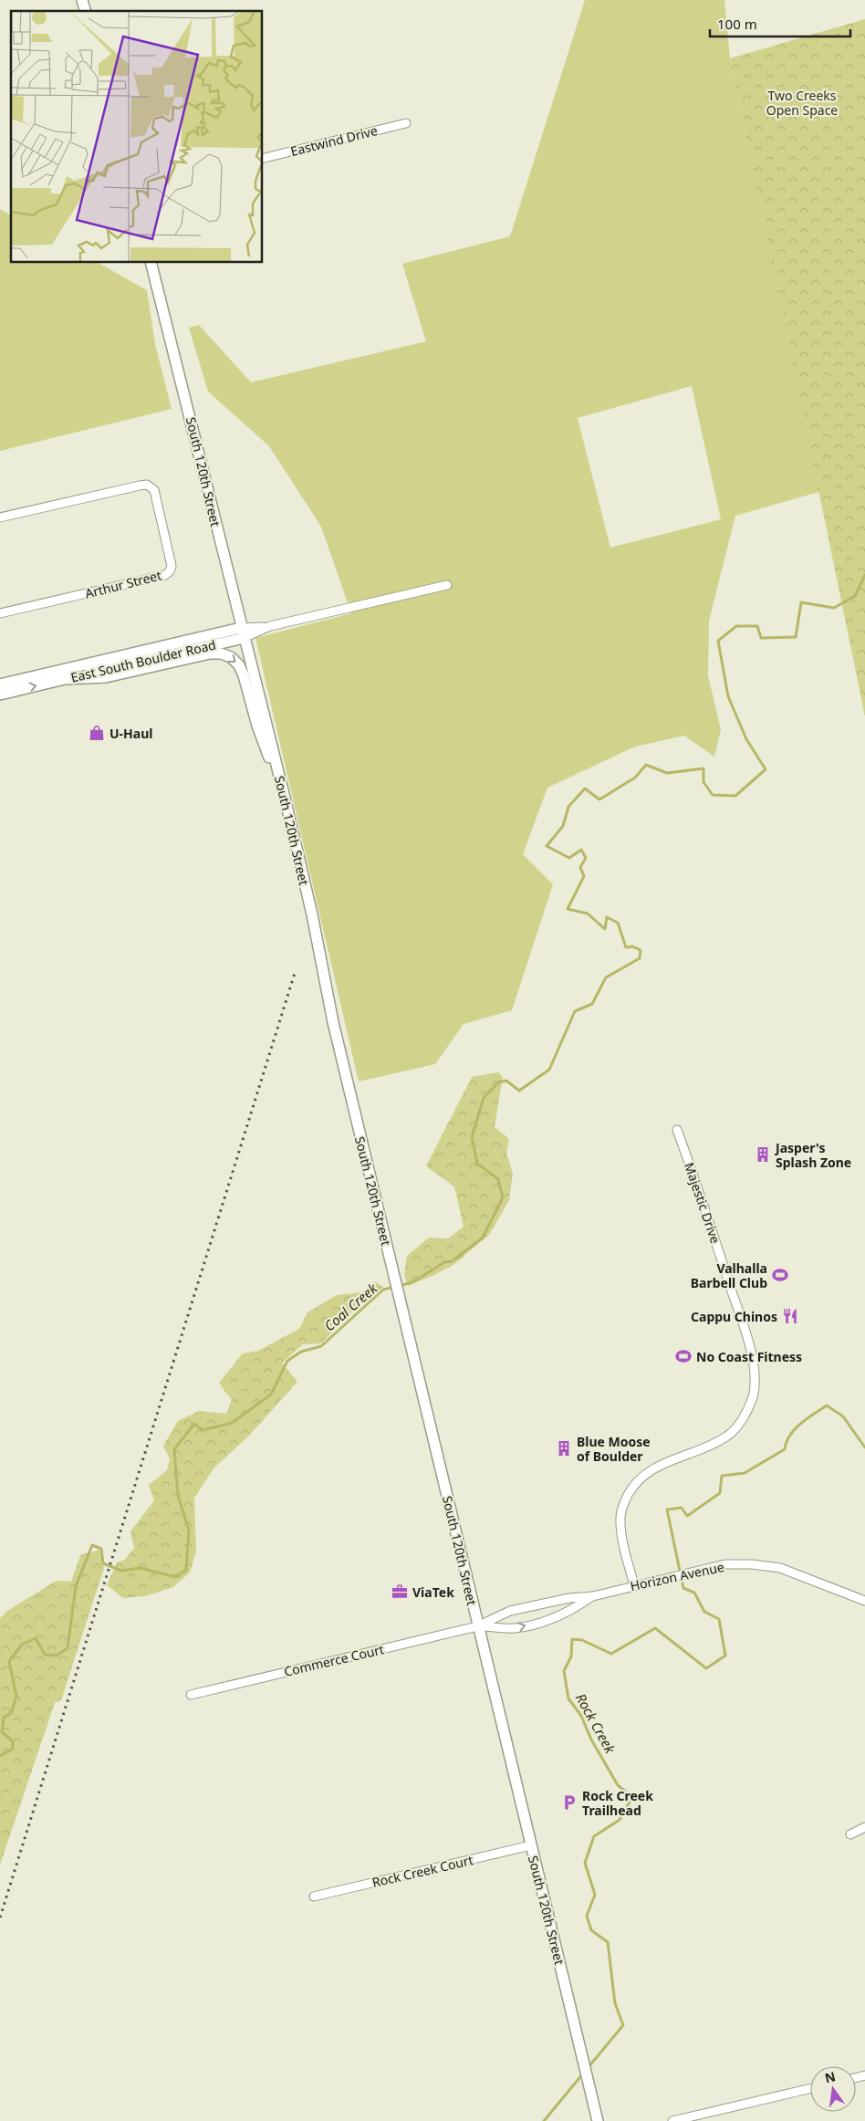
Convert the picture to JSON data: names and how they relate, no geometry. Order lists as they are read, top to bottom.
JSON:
{
  "streets": {
    "main road": ["South 120th Street", "East South Boulder Road"],
    "street": [
      "Eastwind Drive",
      "Arthur Street",
      "Majestic Drive",
      "Horizon Avenue",
      "Commerce Court",
      "Rock Creek Court"
    ]
  },
  "crossings": [
    ["South 120th Street", "East South Boulder Road"],
    ["South 120th Street", "Horizon Avenue"],
    ["South 120th Street", "Commerce Court"],
    ["South 120th Street", "Rock Creek Court"],
    ["Majestic Drive", "Horizon Avenue"],
    ["Horizon Avenue", "Commerce Court"]
  ],
  "water": ["Coal Creek", "Rock Creek"],
  "parks": ["Two Creeks Open Space"],
  "places": {
    "shop": ["U-Haul"],
    "building": ["Jasper's Splash Zone", "Blue Moose of Boulder"],
    "sports": ["Valhalla Barbell Club", "No Coast Fitness"],
    "restaurant": ["Cappu Chinos"],
    "office": ["ViaTek"],
    "parking": ["Rock Creek Trailhead"]
  },
  "scale_bar": "100 m",
  "north": "top"
}
